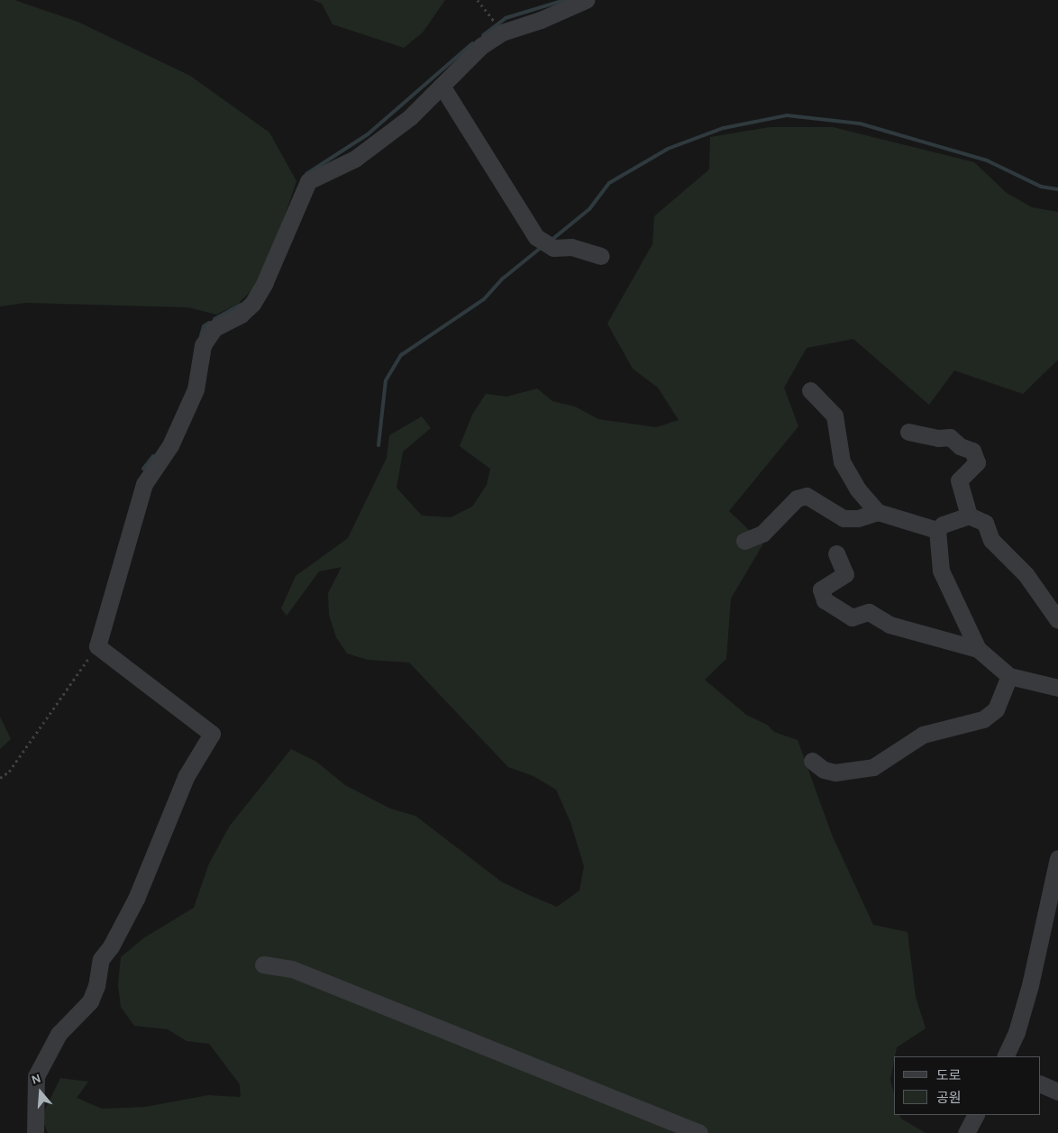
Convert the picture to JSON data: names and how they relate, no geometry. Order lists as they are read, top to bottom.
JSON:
{
  "legend": ["도로", "공원"],
  "north": "top"
}
